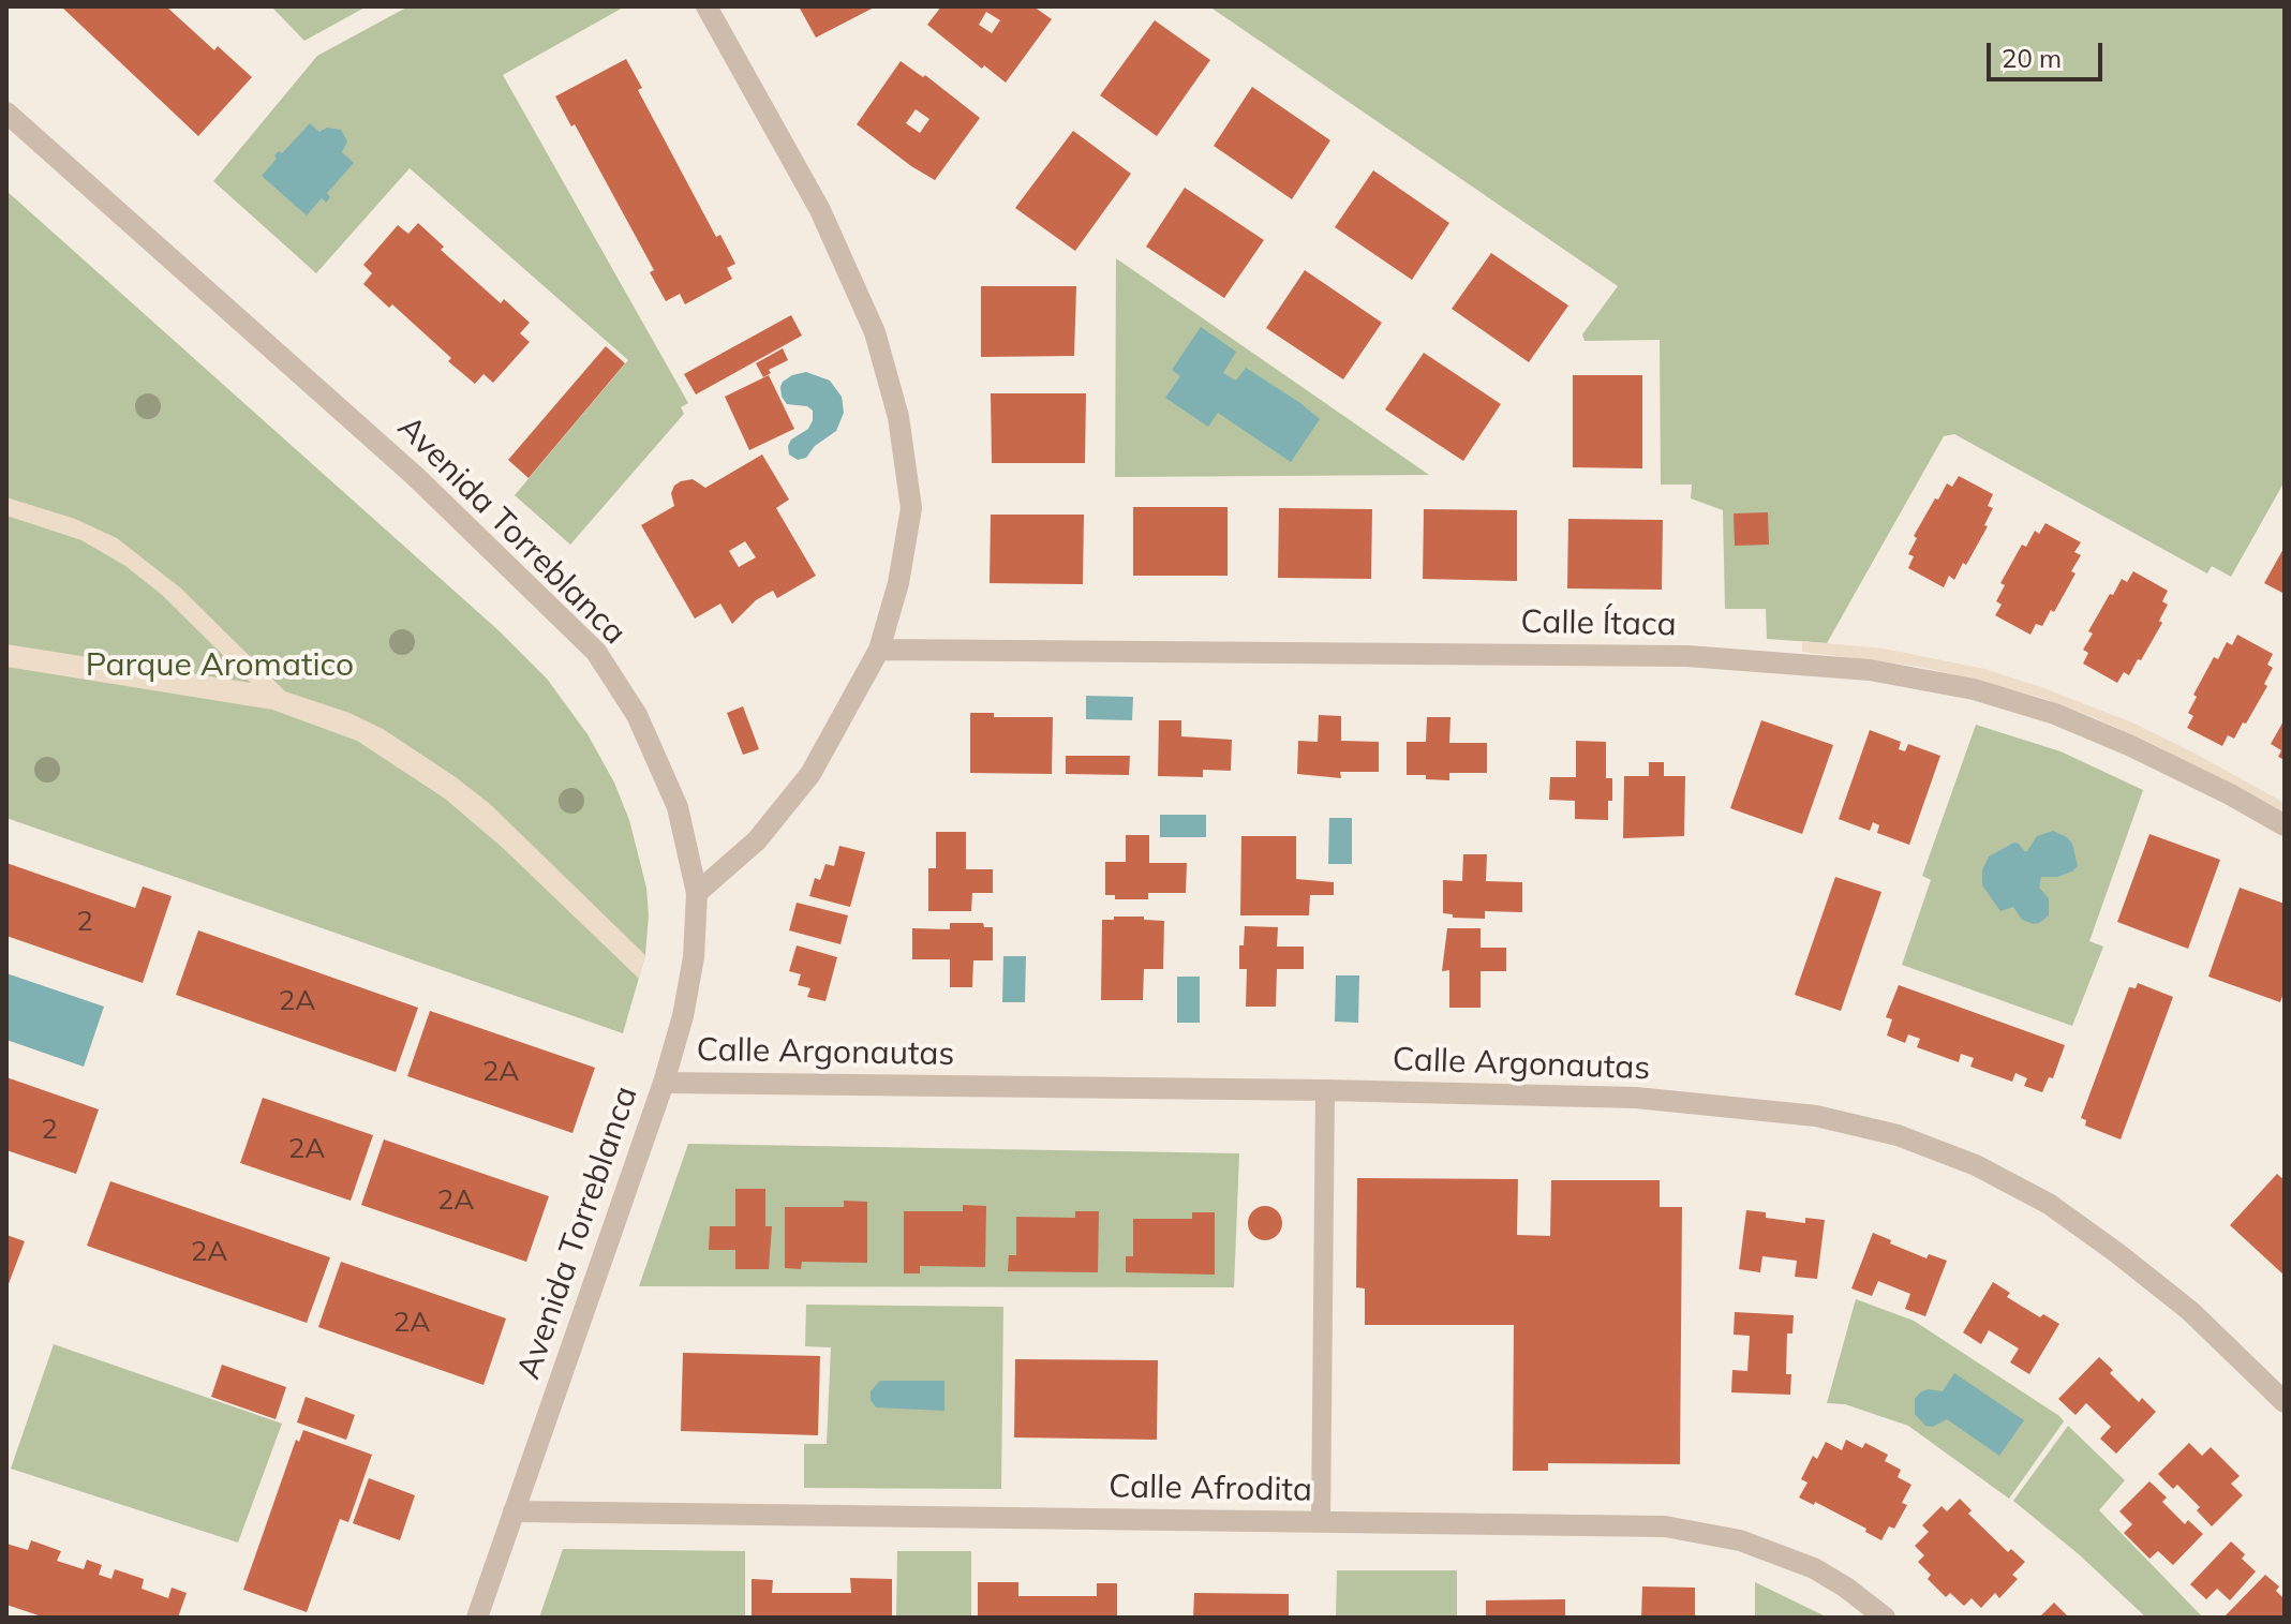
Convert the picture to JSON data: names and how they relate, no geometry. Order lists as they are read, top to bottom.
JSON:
{
  "streets": {
    "street": [
      "Avenida Torreblanca",
      "Calle Ítaca",
      "Calle Argonautas",
      "Calle Afrodita"
    ]
  },
  "crossings": [
    ["Avenida Torreblanca", "Calle Argonautas"],
    ["Avenida Torreblanca", "Calle Afrodita"]
  ],
  "parks": ["Parque Aromatico"],
  "house_numbers": [
    "2",
    "2A",
    "2A",
    "2",
    "2A",
    "2A",
    "2A",
    "2A"
  ],
  "scale_bar": "20 m"
}
